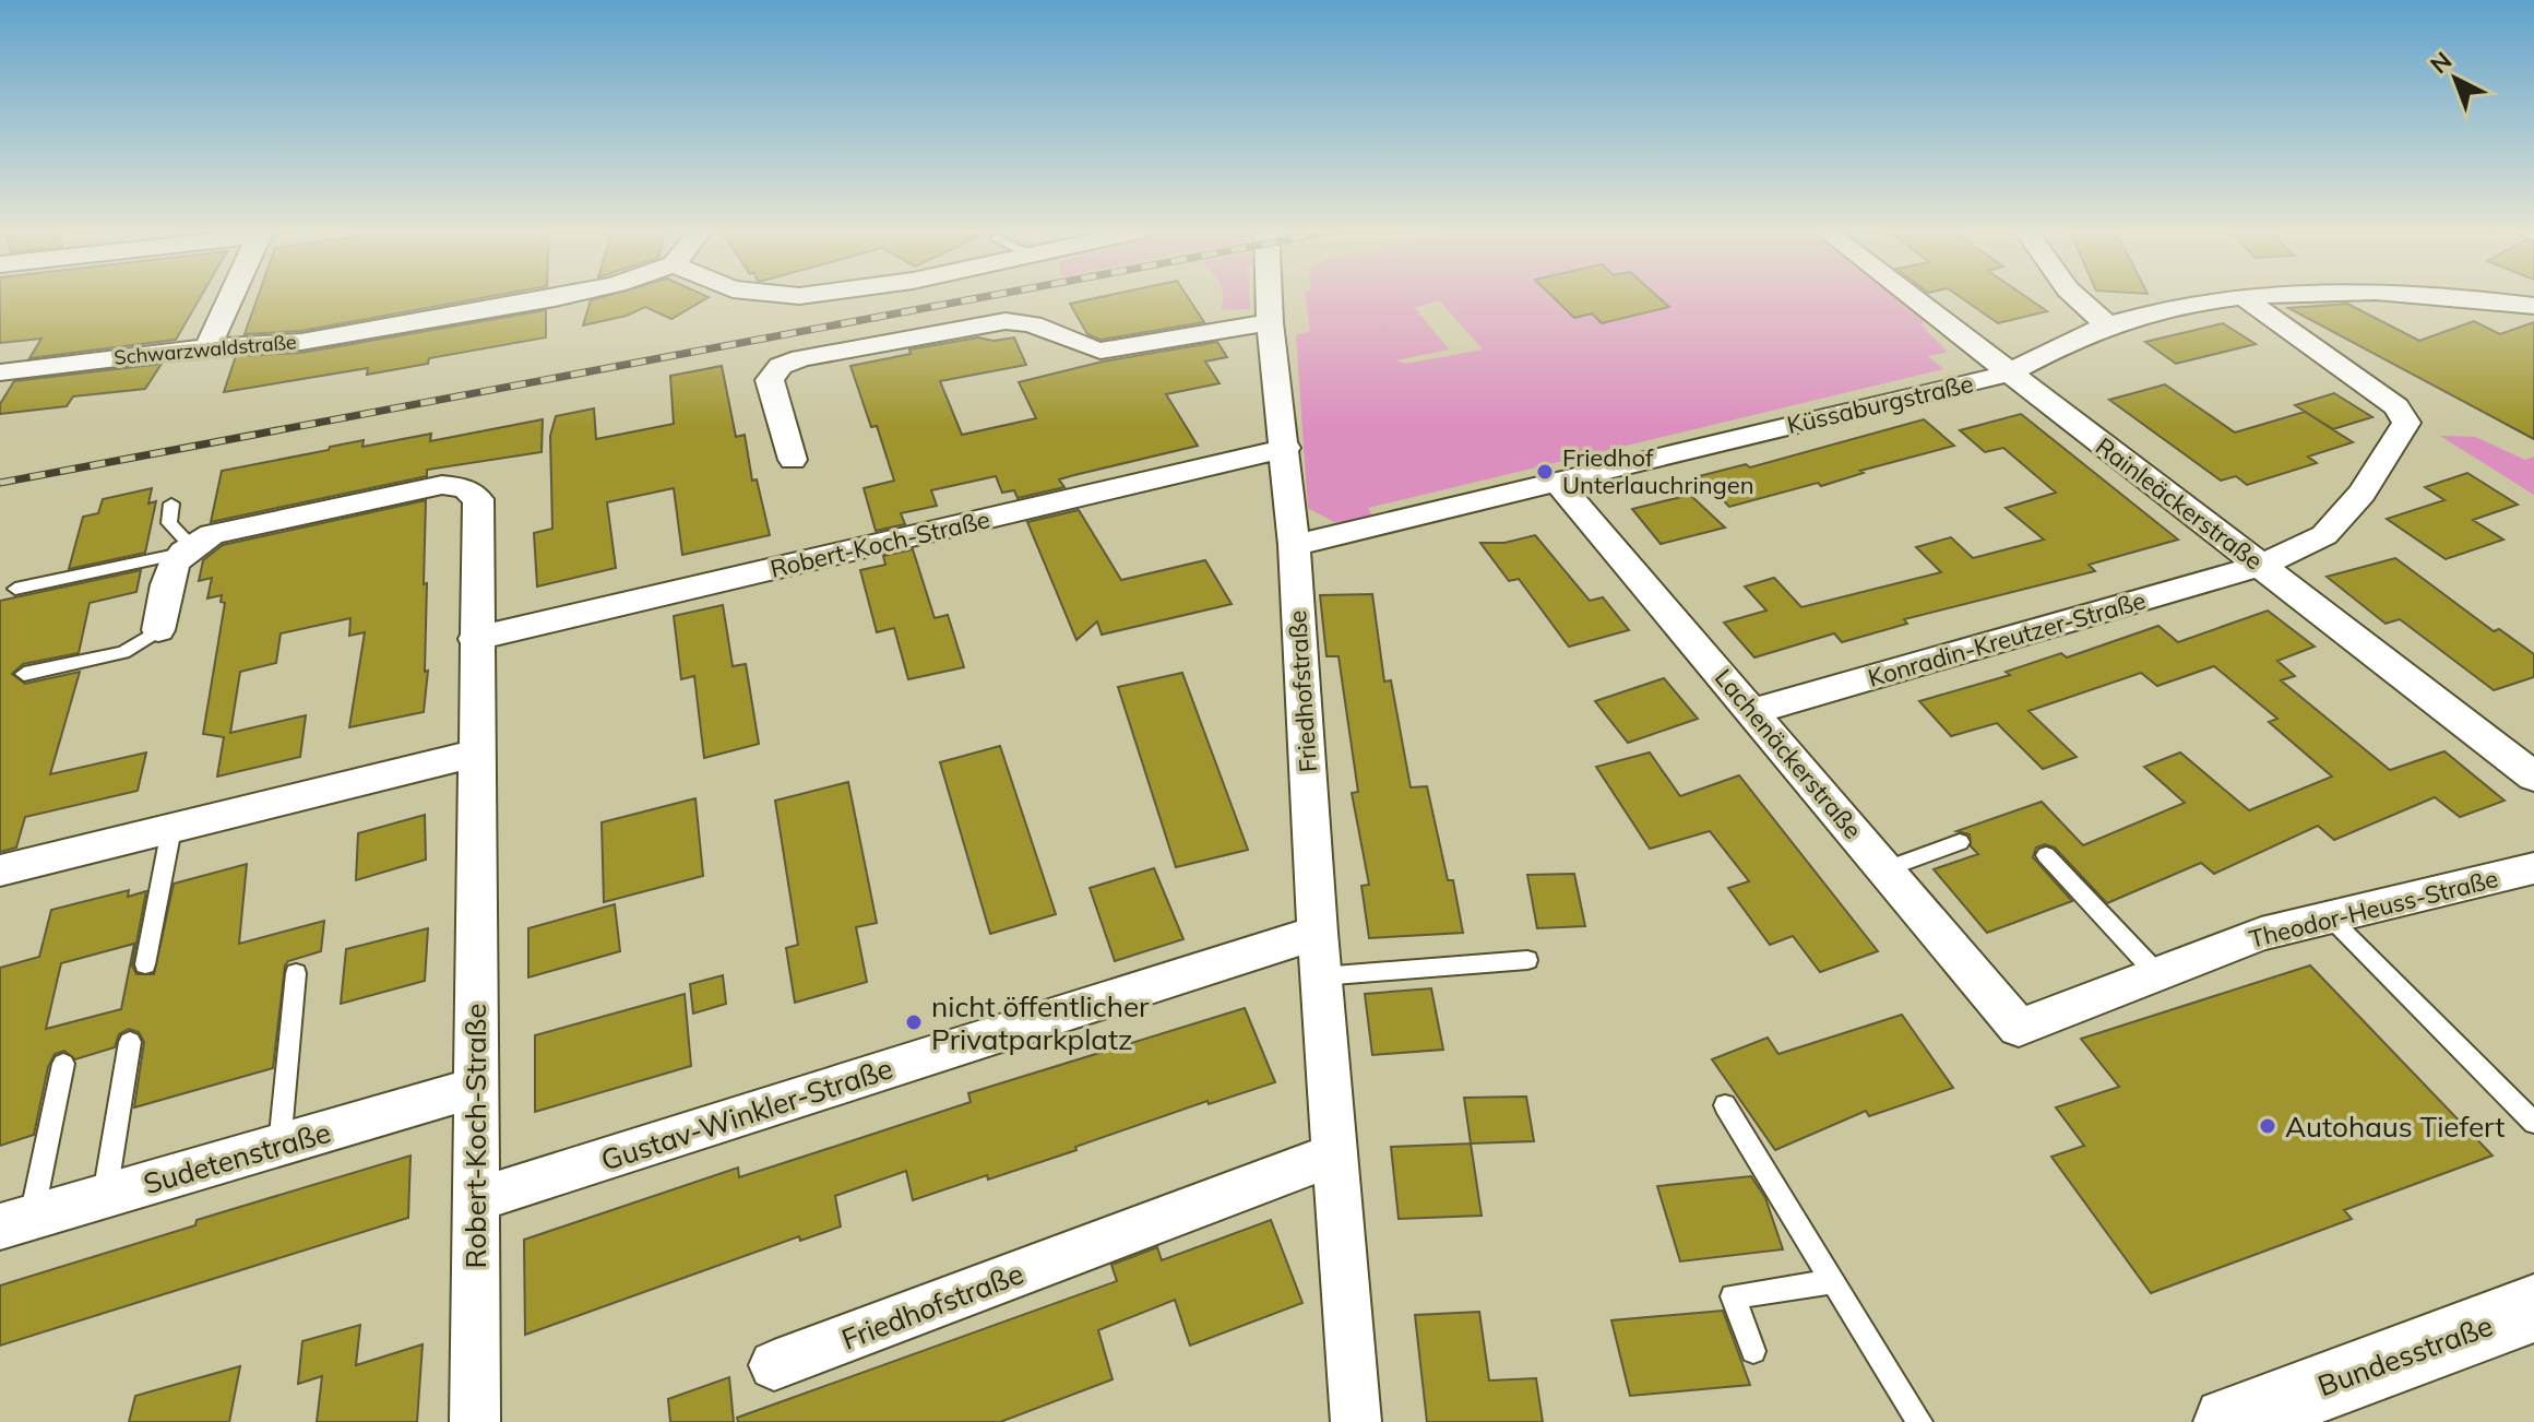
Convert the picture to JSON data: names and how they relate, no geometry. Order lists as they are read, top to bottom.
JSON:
{
  "streets": {
    "main road": ["Bundesstraße"],
    "street": [
      "Schwarzwaldstraße",
      "Küssaburgstraße",
      "Rainleäckerstraße",
      "Robert-Koch-Straße",
      "Konradin-Kreutzer-Straße",
      "Friedhofstraße",
      "Lachenäckerstraße",
      "Theodor-Heuss-Straße",
      "Gustav-Winkler-Straße",
      "Sudetenstraße"
    ]
  },
  "crossings": [
    ["Küssaburgstraße", "Rainleäckerstraße"],
    ["Küssaburgstraße", "Konradin-Kreutzer-Straße"],
    ["Küssaburgstraße", "Friedhofstraße"],
    ["Küssaburgstraße", "Lachenäckerstraße"],
    ["Rainleäckerstraße", "Konradin-Kreutzer-Straße"],
    ["Robert-Koch-Straße", "Friedhofstraße"],
    ["Robert-Koch-Straße", "Gustav-Winkler-Straße"],
    ["Robert-Koch-Straße", "Sudetenstraße"],
    ["Konradin-Kreutzer-Straße", "Lachenäckerstraße"],
    ["Friedhofstraße", "Gustav-Winkler-Straße"],
    ["Lachenäckerstraße", "Theodor-Heuss-Straße"]
  ],
  "places": ["Friedhof Unterlauchringen", "nicht öffentlicher Privatparkplatz", "Autohaus Tiefert"],
  "north": "top left"
}
